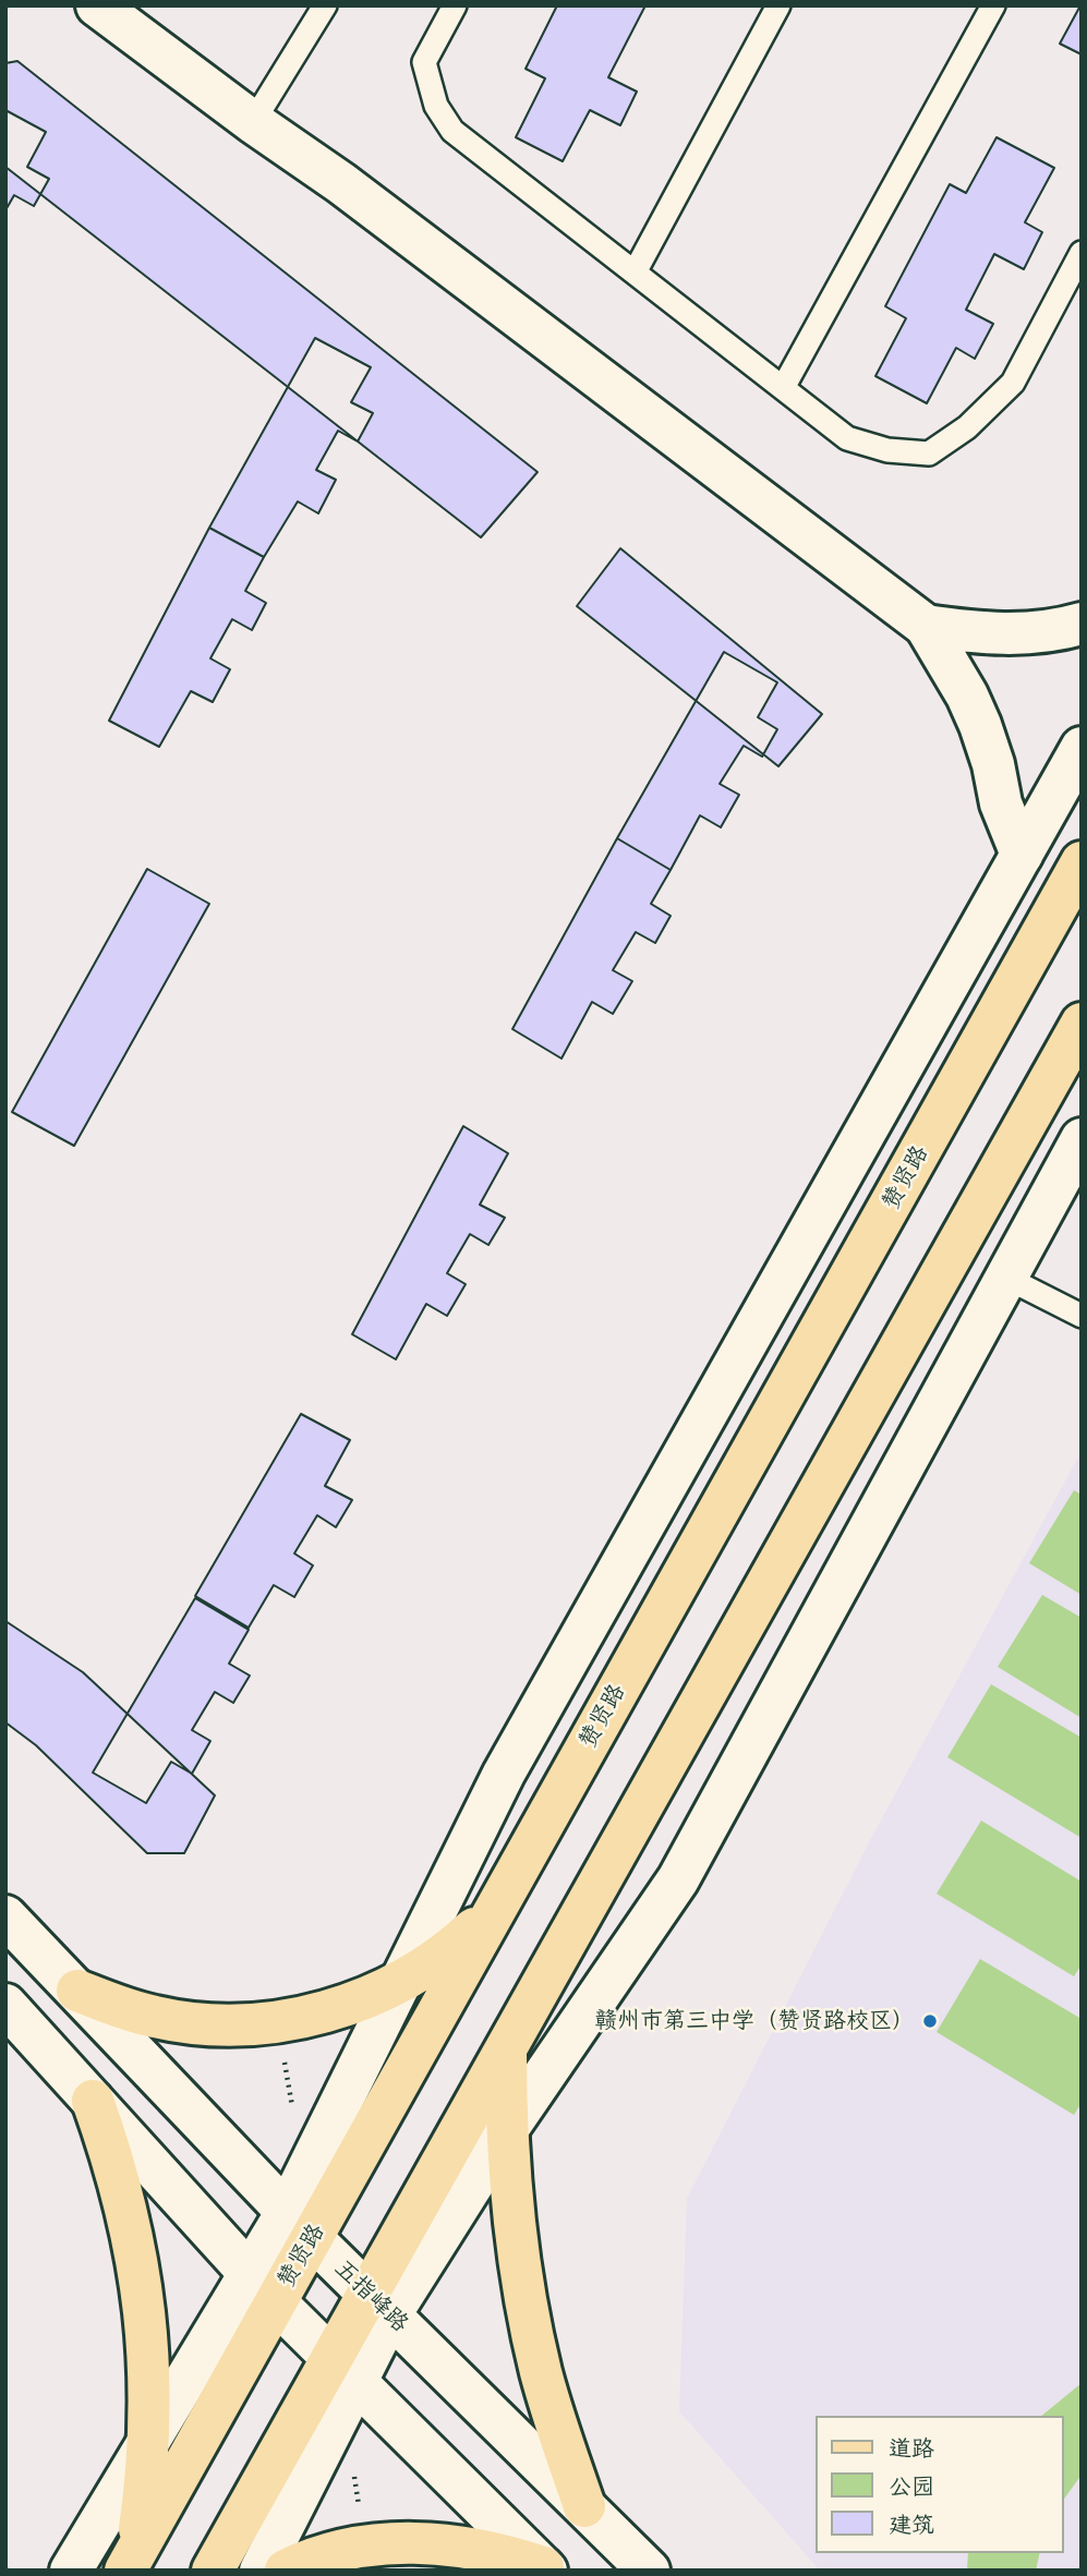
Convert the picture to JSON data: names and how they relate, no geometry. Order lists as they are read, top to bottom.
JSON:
{
  "streets": {
    "main road": ["赞贤路"],
    "street": ["五指峰路"]
  },
  "crossings": [
    ["赞贤路", "五指峰路"]
  ],
  "places": ["赣州市第三中学（赞贤路校区）"],
  "legend": ["道路", "公园", "建筑"]
}
